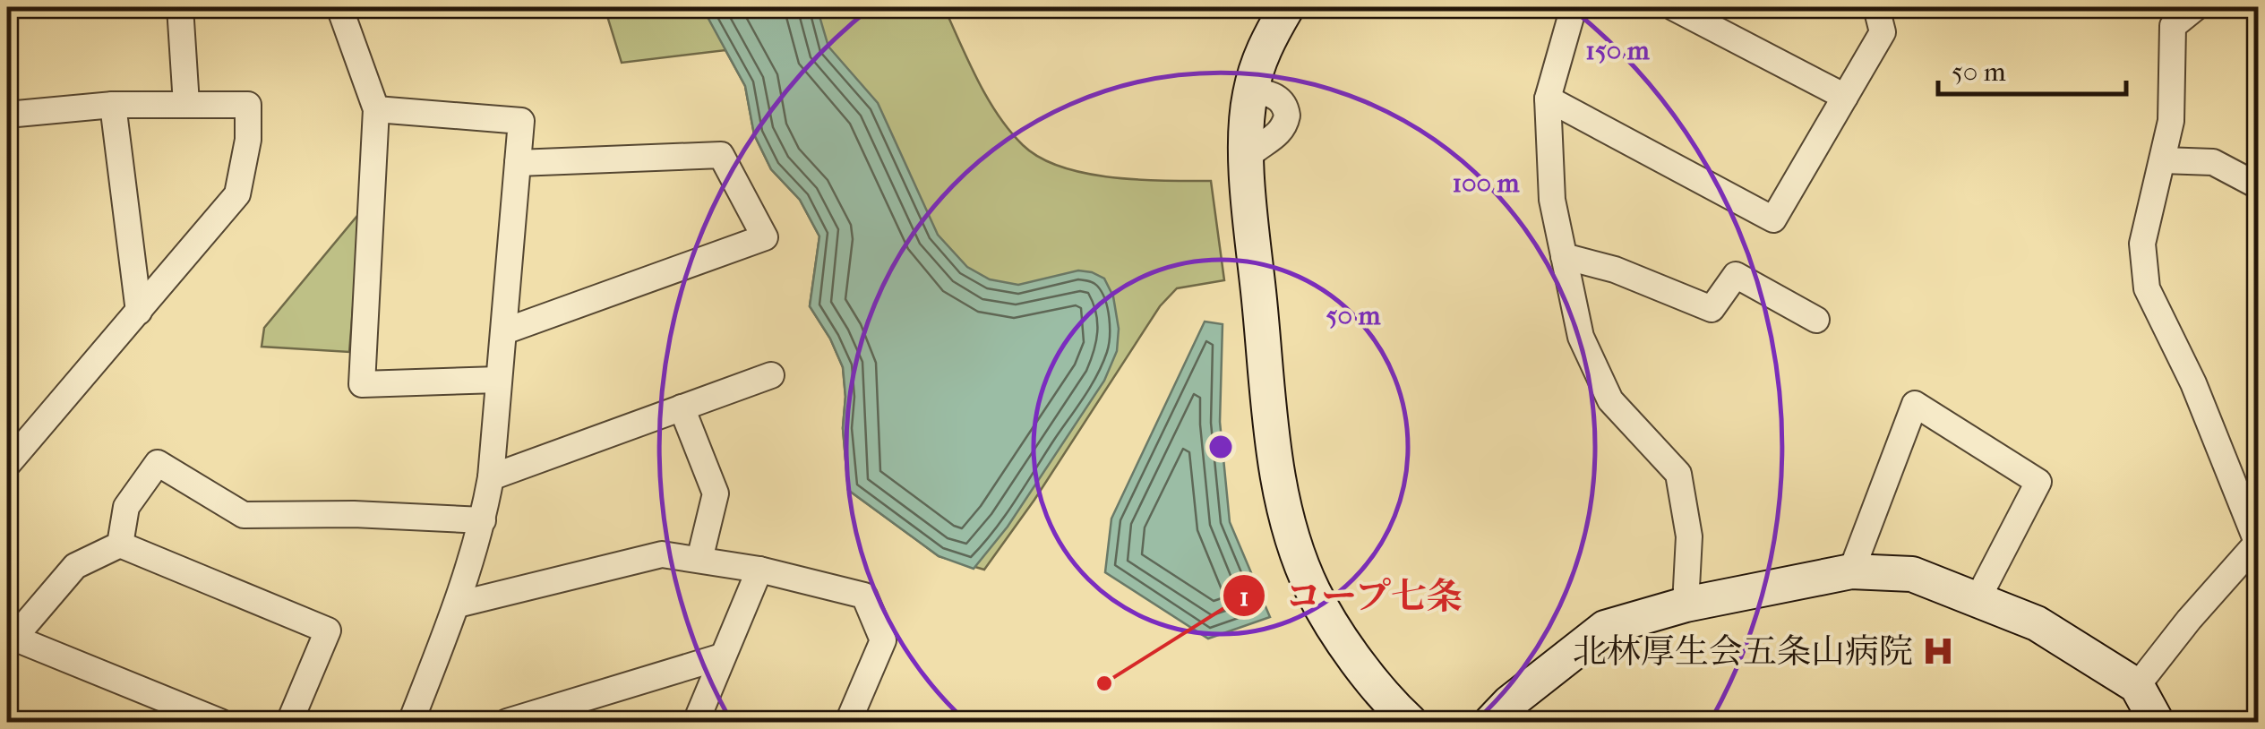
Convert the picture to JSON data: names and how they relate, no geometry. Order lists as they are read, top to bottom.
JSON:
{
  "places": {
    "hospital": ["北林厚生会五条山病院"],
    "other": ["コープ七条"]
  },
  "scale_bar": "50 m",
  "rings": ["150 m", "100 m", "50 m"]
}
